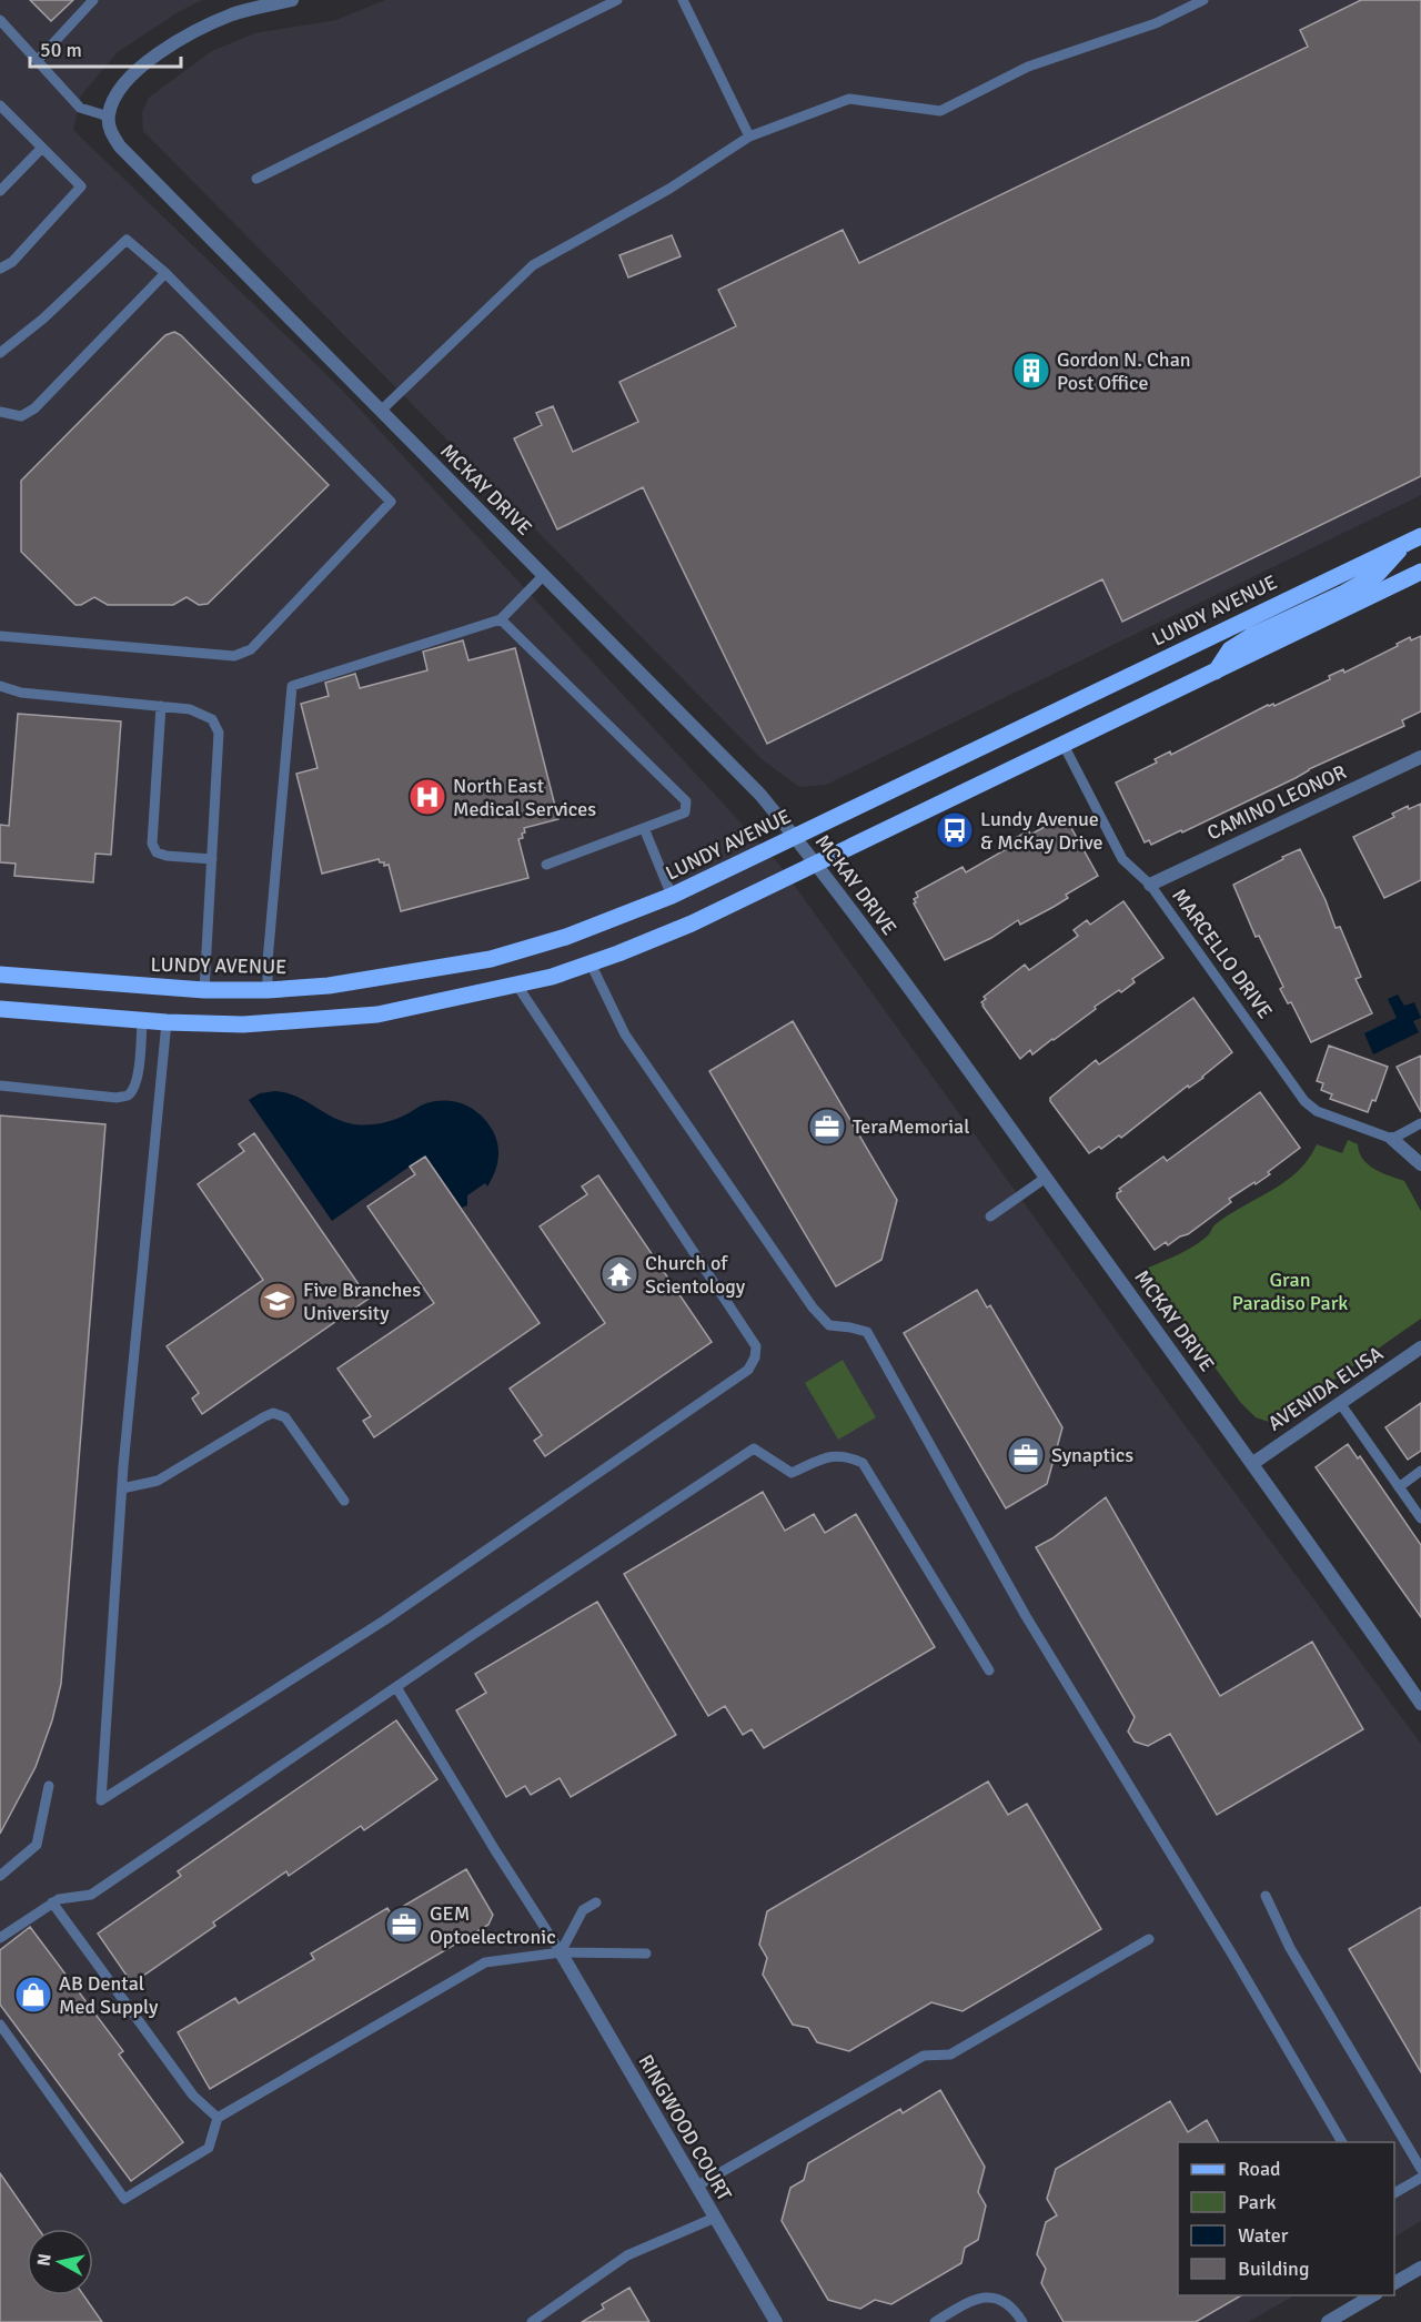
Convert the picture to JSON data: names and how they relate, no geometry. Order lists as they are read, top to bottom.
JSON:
{
  "streets": {
    "main road": ["LUNDY AVENUE"],
    "street": [
      "MCKAY DRIVE",
      "CAMINO LEONOR",
      "AVENIDA ELISA",
      "RINGWOOD COURT"
    ],
    "lane": ["MARCELLO DRIVE"]
  },
  "crossings": [
    ["MCKAY DRIVE", "LUNDY AVENUE"],
    ["MCKAY DRIVE", "AVENIDA ELISA"],
    ["CAMINO LEONOR", "MARCELLO DRIVE"]
  ],
  "parks": ["Gran Paradiso Park"],
  "places": {
    "building": ["Gordon N. Chan Post Office"],
    "hospital": ["North East Medical Services"],
    "bus stop": ["Lundy Avenue & McKay Drive"],
    "office": ["TeraMemorial", "Synaptics", "GEM Optoelectronic"],
    "temple": ["Church of Scientology"],
    "school or university": ["Five Branches University"],
    "shop": ["AB Dental Med Supply"]
  },
  "legend": [
    "Road",
    "Park",
    "Water",
    "Building"
  ],
  "scale_bar": "50 m",
  "north": "left"
}
